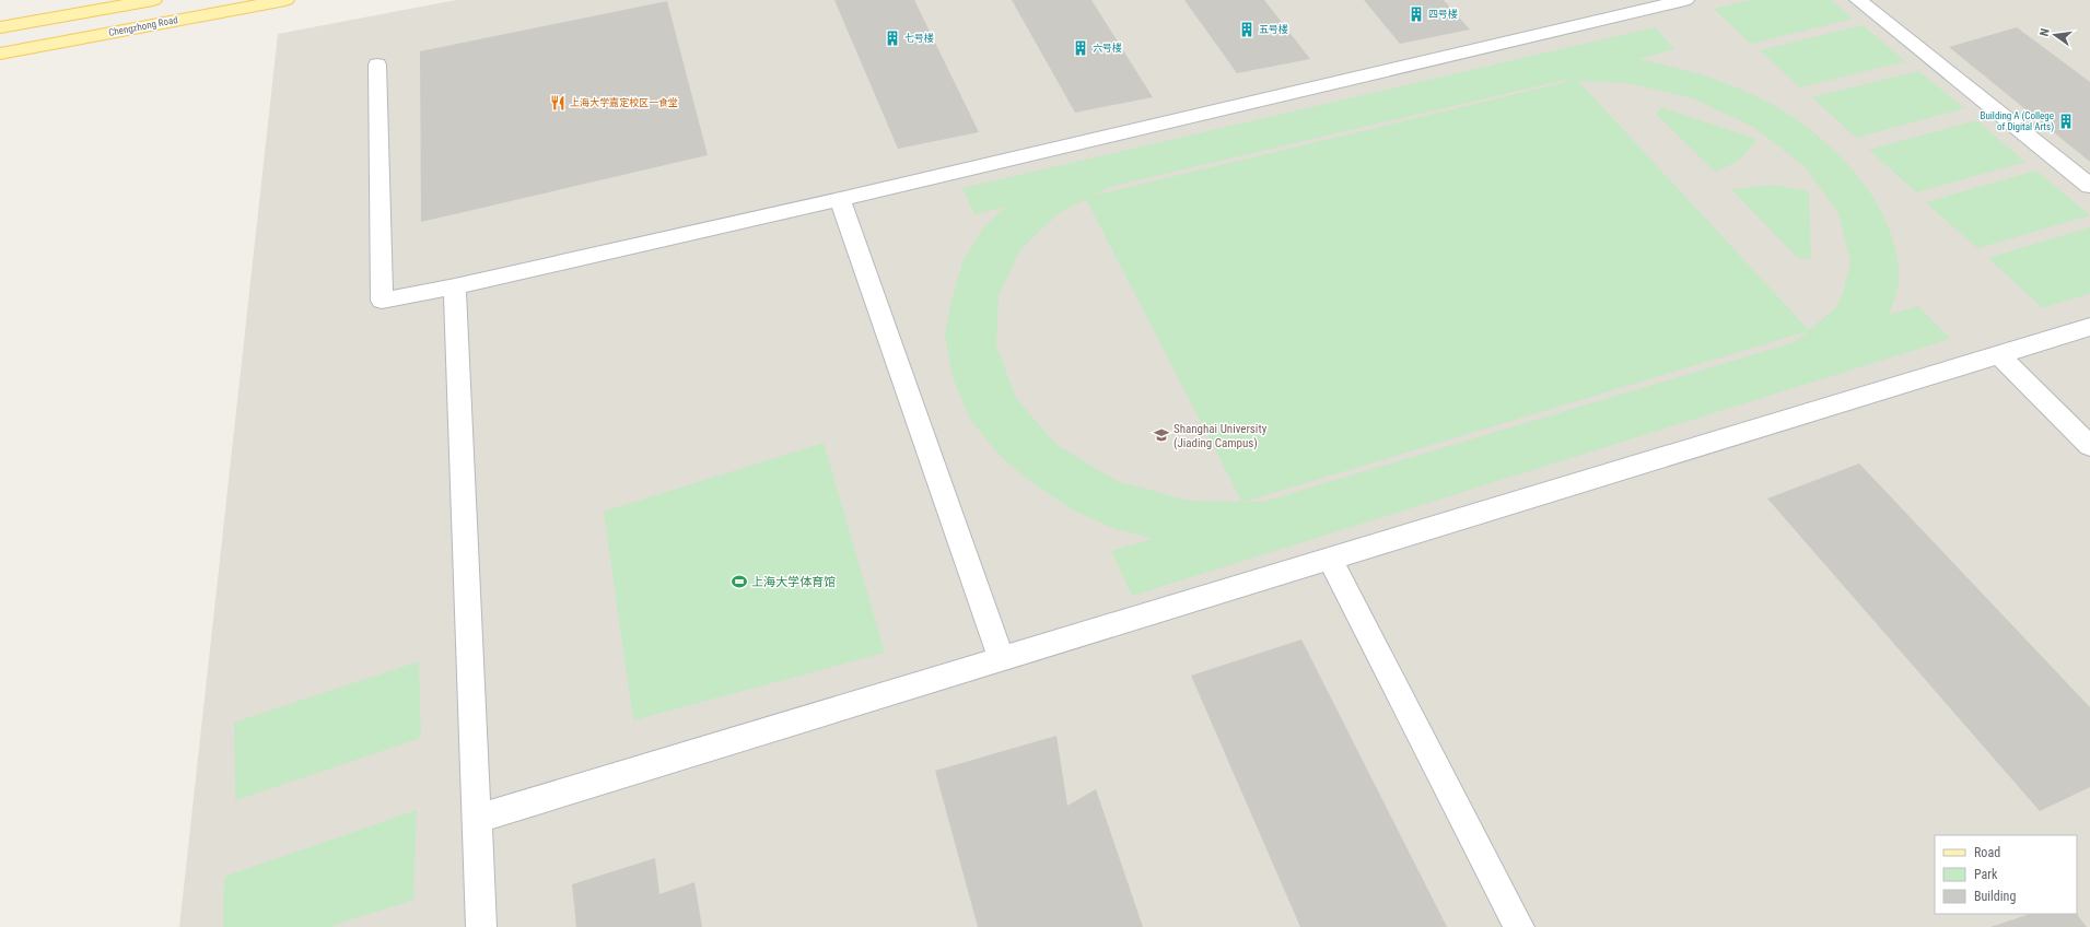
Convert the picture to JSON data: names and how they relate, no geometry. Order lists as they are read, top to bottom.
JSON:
{
  "streets": {
    "main road": ["Chengzhong Road"]
  },
  "places": {
    "building": [
      "四号楼",
      "五号楼",
      "七号楼",
      "六号楼",
      "Building A (College of Digital Arts)"
    ],
    "restaurant": ["上海大学嘉定校区一食堂"],
    "school or university": ["Shanghai University (Jiading Campus)"],
    "sports": ["上海大学体育馆"]
  },
  "legend": ["Road", "Park", "Building"],
  "north": "left"
}
